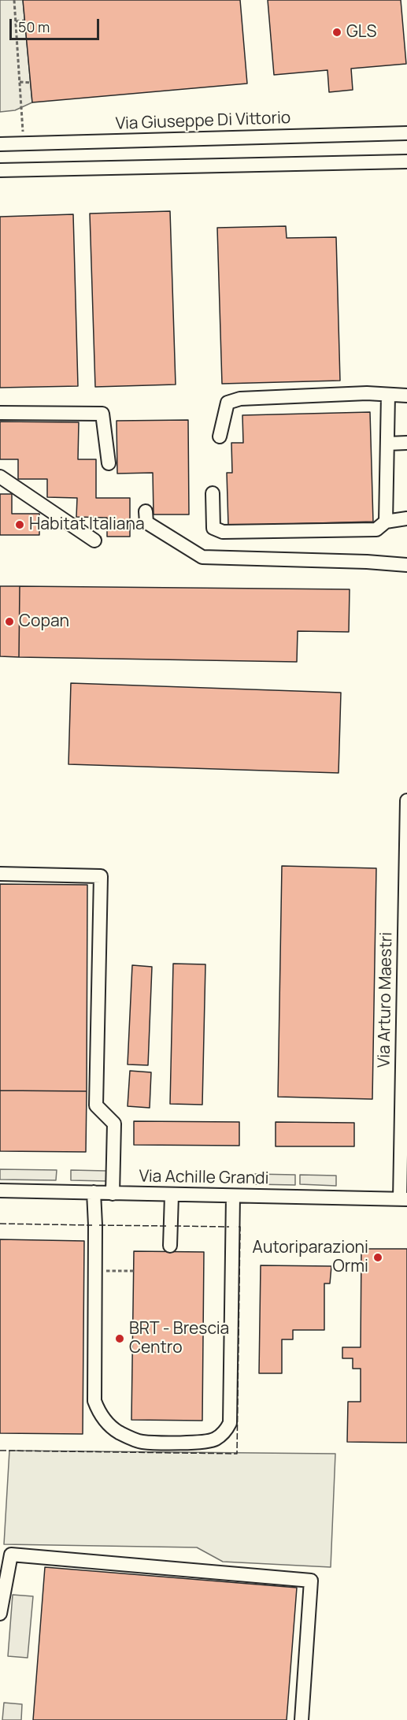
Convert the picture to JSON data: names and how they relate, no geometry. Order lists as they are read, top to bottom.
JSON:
{
  "streets": {
    "street": ["Via Giuseppe Di Vittorio", "Via Arturo Maestri", "Via Achille Grandi"]
  },
  "crossings": [
    ["Via Arturo Maestri", "Via Achille Grandi"]
  ],
  "places": [
    "GLS",
    "Habitat Italiana",
    "Copan",
    "Autoriparazioni Ormi",
    "BRT - Brescia Centro"
  ],
  "scale_bar": "50 m"
}
